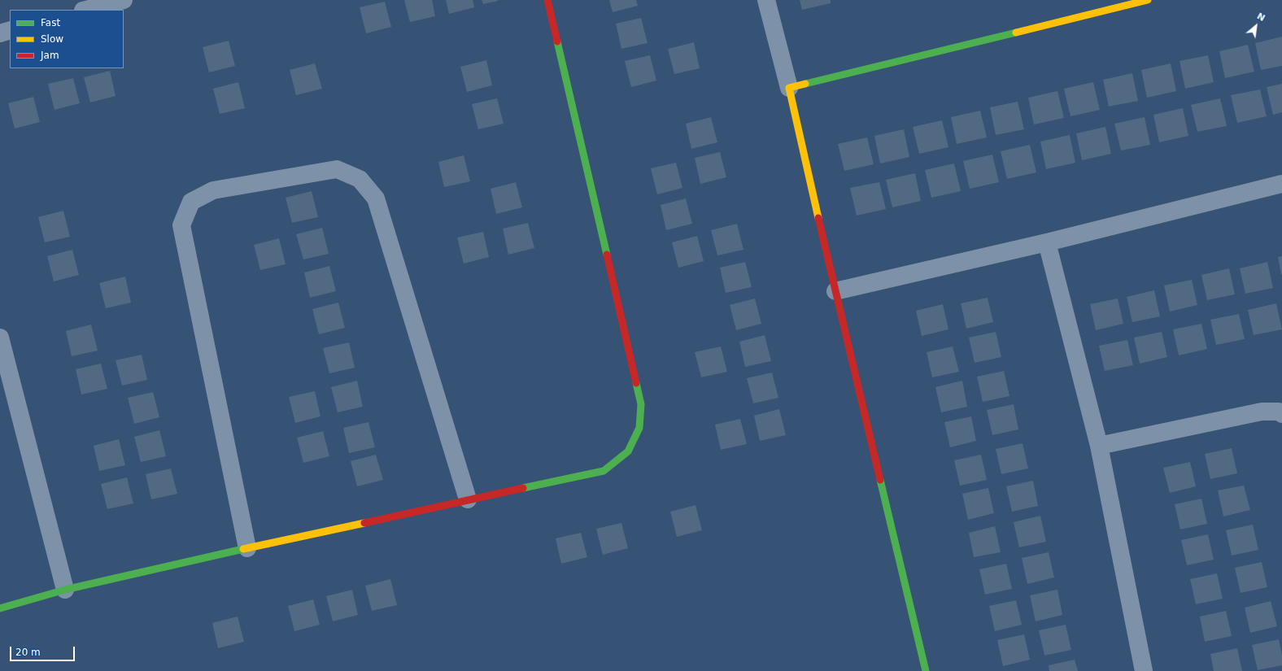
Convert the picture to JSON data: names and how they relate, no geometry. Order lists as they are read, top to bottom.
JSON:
{
  "legend": ["Fast", "Slow", "Jam"],
  "scale_bar": "20 m",
  "north": "top right"
}
